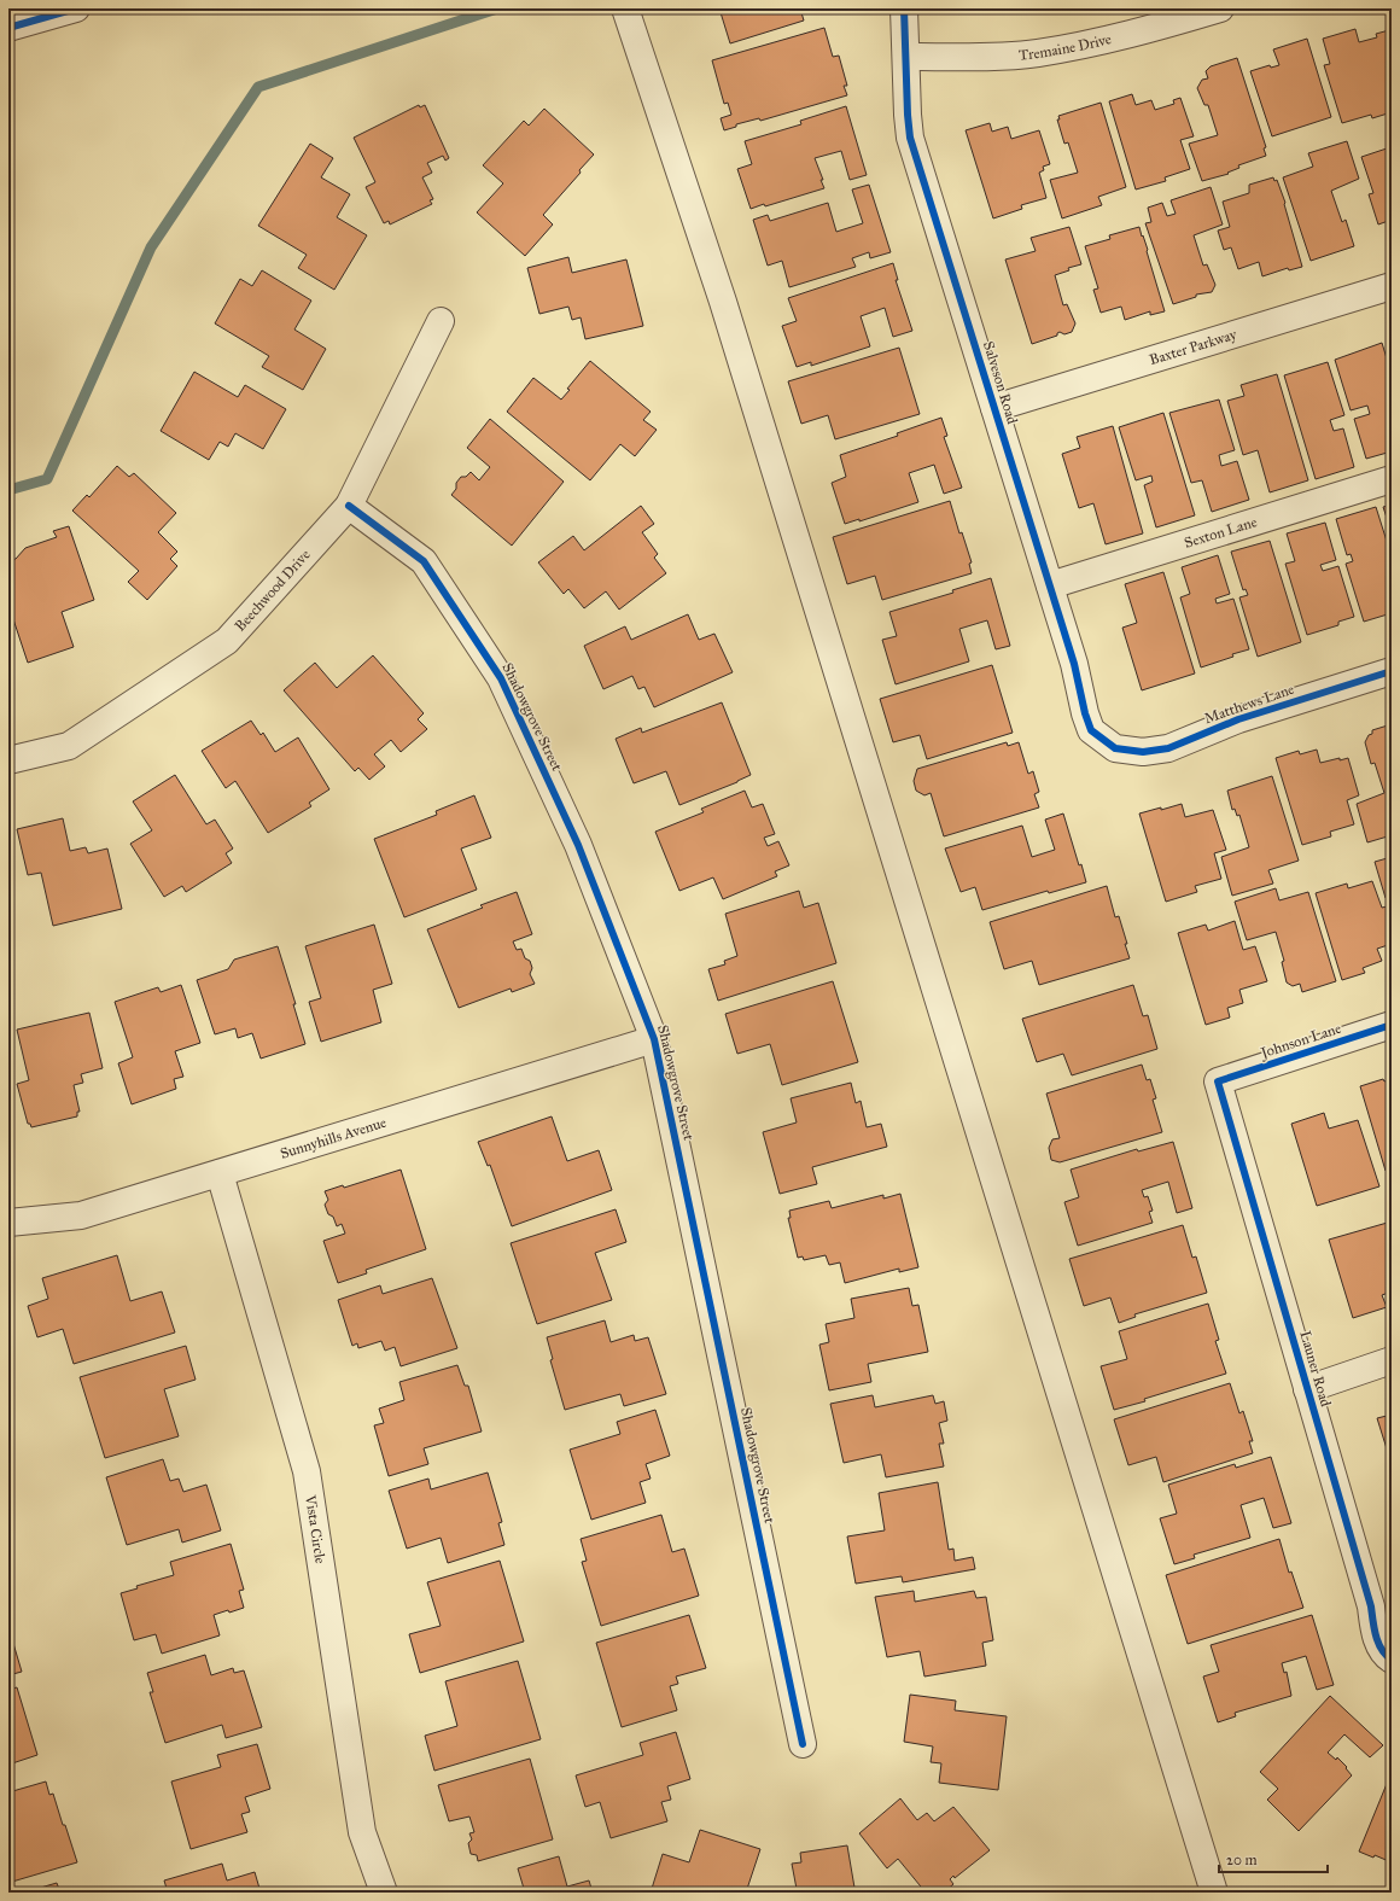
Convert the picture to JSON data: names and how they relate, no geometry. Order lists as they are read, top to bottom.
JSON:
{
  "streets": {
    "street": [
      "Tremaine Drive",
      "Baxter Parkway",
      "Salveson Road",
      "Sexton Lane",
      "Beechwood Drive",
      "Matthews Lane",
      "Shadowgrove Street",
      "Johnson Lane",
      "Sunnyhills Avenue",
      "Launer Road",
      "Vista Circle"
    ]
  },
  "crossings": [
    ["Tremaine Drive", "Salveson Road"],
    ["Baxter Parkway", "Salveson Road"],
    ["Salveson Road", "Sexton Lane"],
    ["Salveson Road", "Matthews Lane"],
    ["Beechwood Drive", "Shadowgrove Street"],
    ["Shadowgrove Street", "Sunnyhills Avenue"],
    ["Johnson Lane", "Launer Road"],
    ["Sunnyhills Avenue", "Vista Circle"]
  ],
  "scale_bar": "20 m"
}
